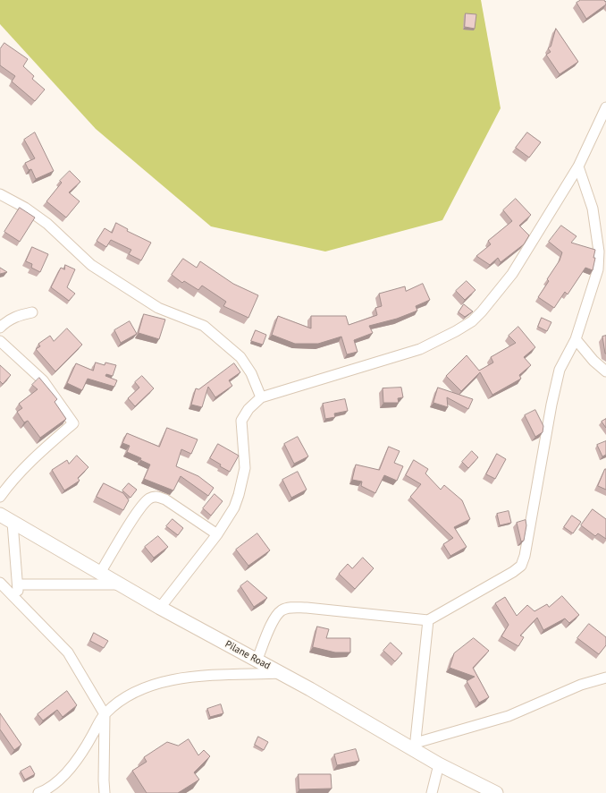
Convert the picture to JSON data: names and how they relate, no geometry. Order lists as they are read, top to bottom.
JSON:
{
  "streets": {
    "main road": ["Pilane Road"]
  }
}
